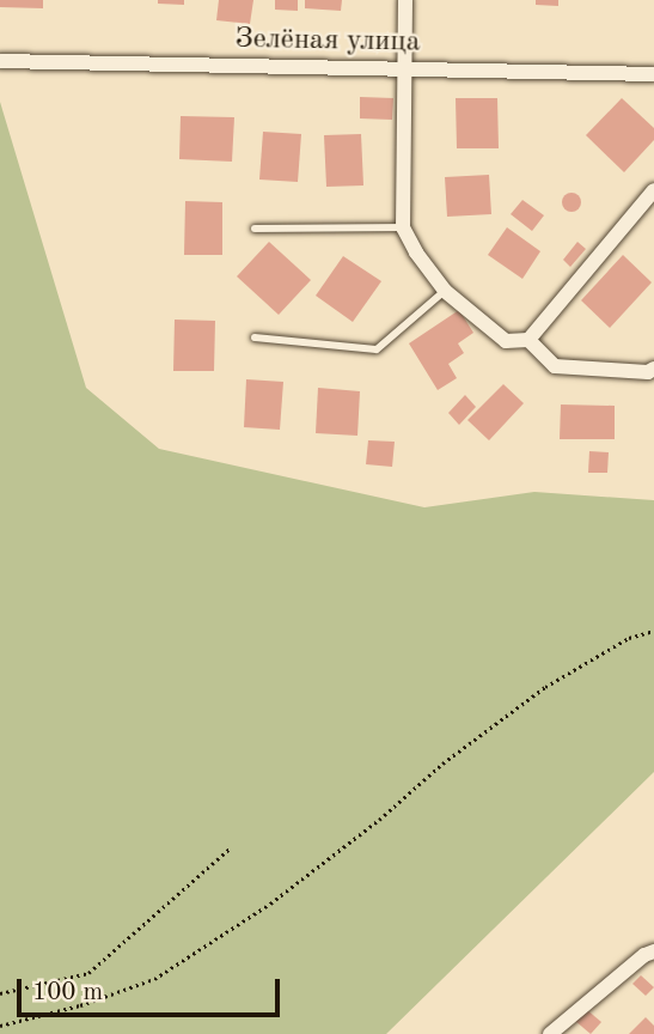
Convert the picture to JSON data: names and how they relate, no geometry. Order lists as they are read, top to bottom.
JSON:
{
  "streets": {
    "street": ["Зелёная улица"]
  },
  "scale_bar": "100 m"
}
